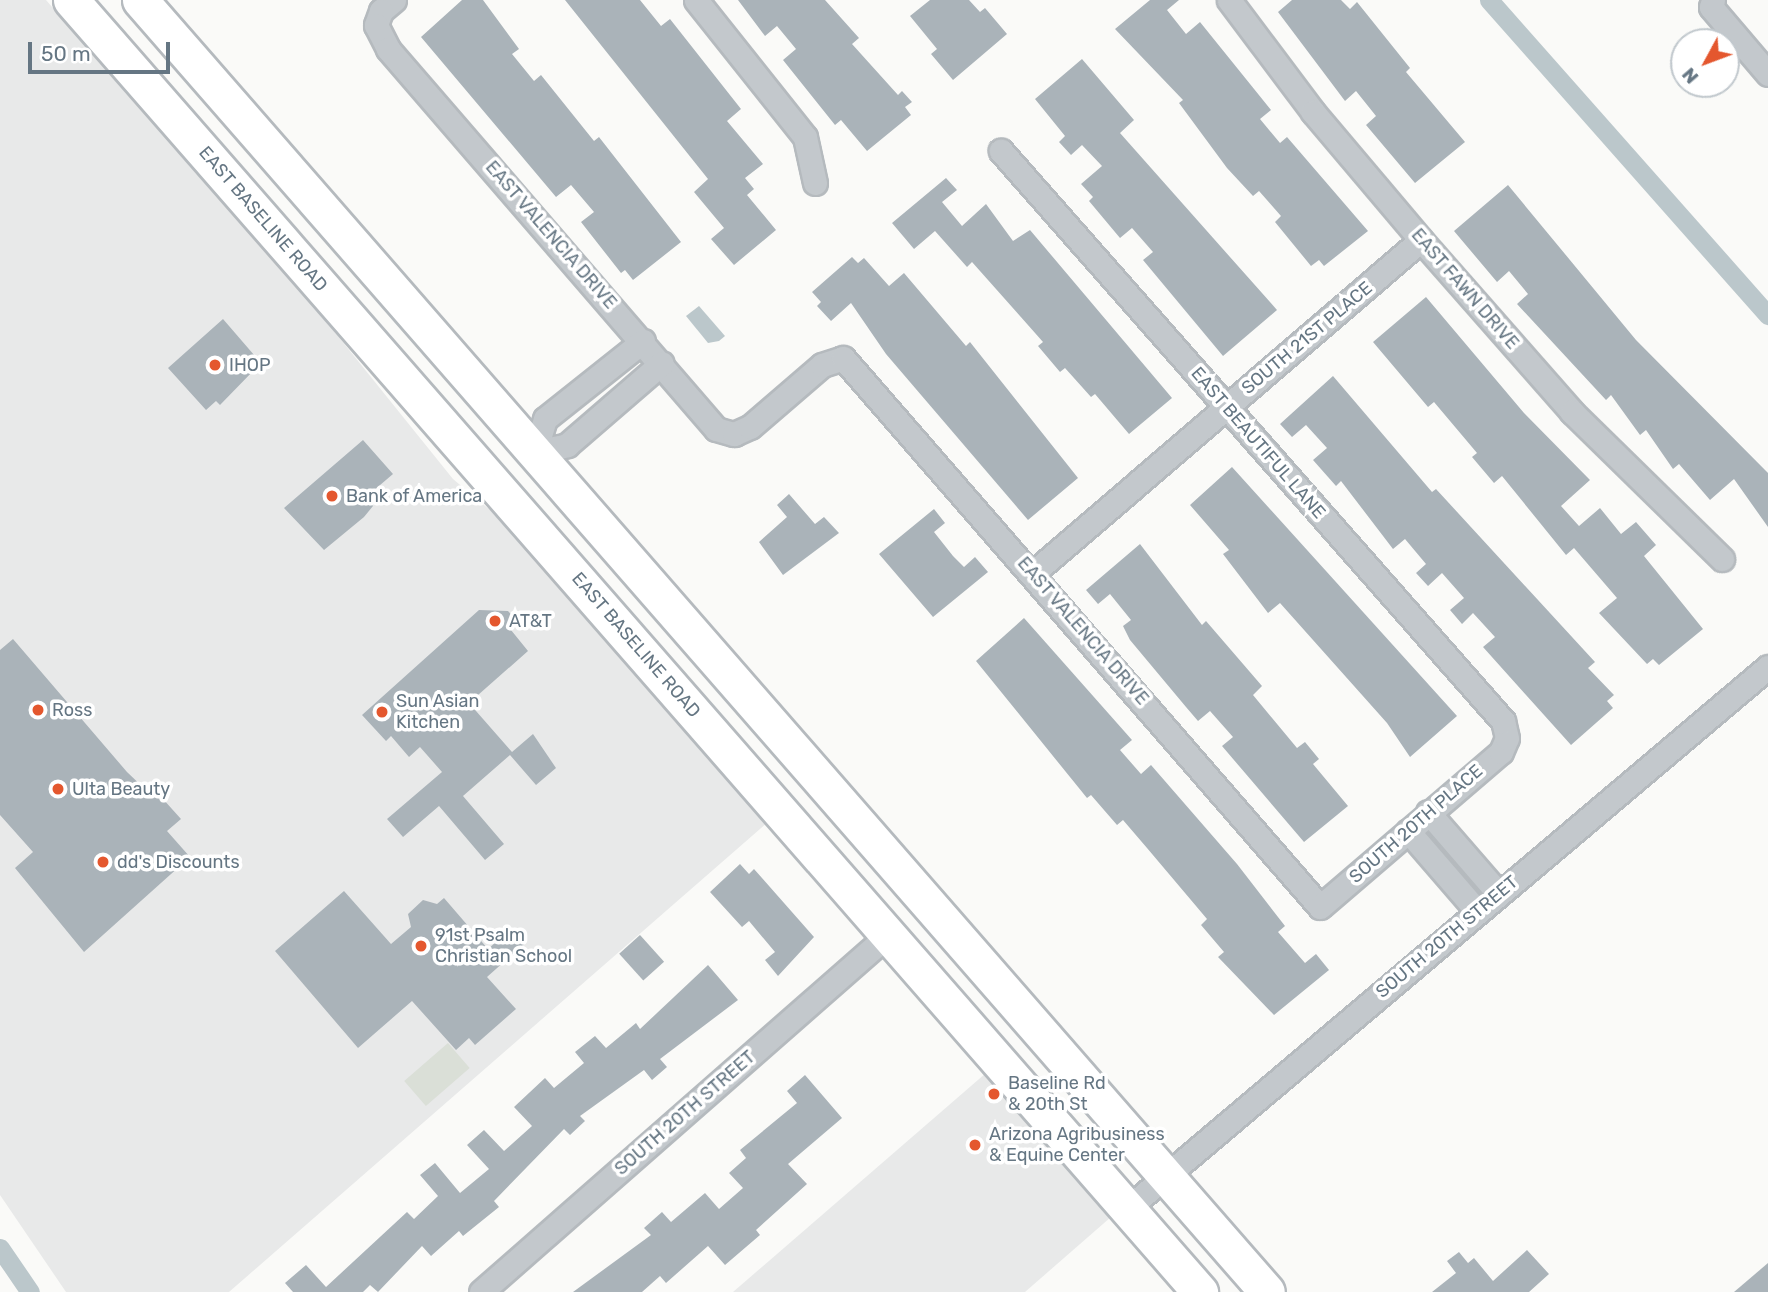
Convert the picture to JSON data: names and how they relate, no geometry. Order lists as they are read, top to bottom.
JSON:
{
  "streets": {
    "main road": ["EAST BASELINE ROAD"],
    "street": [
      "EAST VALENCIA DRIVE",
      "EAST FAWN DRIVE",
      "SOUTH 21ST PLACE",
      "EAST BEAUTIFUL LANE",
      "SOUTH 20TH PLACE",
      "SOUTH 20TH STREET"
    ]
  },
  "crossings": [
    ["EAST BASELINE ROAD", "SOUTH 20TH STREET"],
    ["EAST VALENCIA DRIVE", "SOUTH 21ST PLACE"],
    ["EAST VALENCIA DRIVE", "SOUTH 20TH PLACE"],
    ["EAST FAWN DRIVE", "SOUTH 21ST PLACE"],
    ["SOUTH 21ST PLACE", "EAST BEAUTIFUL LANE"],
    ["EAST BEAUTIFUL LANE", "SOUTH 20TH PLACE"]
  ],
  "places": [
    "IHOP",
    "Bank of America",
    "AT&T",
    "Ross",
    "Sun Asian Kitchen",
    "Ulta Beauty",
    "dd's Discounts",
    "91st Psalm Christian School",
    "Baseline Rd & 20th St",
    "Arizona Agribusiness & Equine Center"
  ],
  "scale_bar": "50 m",
  "north": "bottom left"
}
